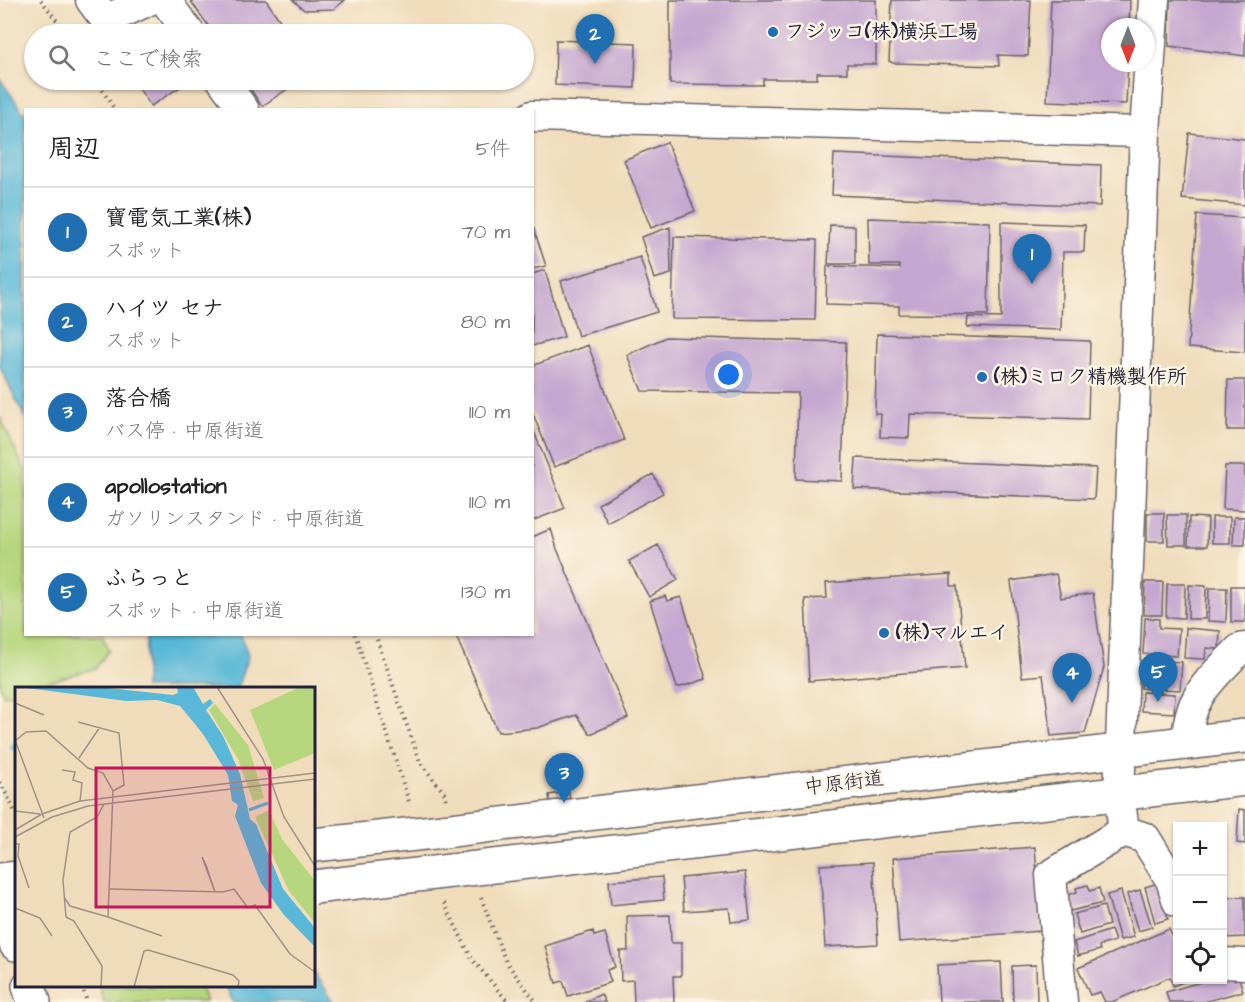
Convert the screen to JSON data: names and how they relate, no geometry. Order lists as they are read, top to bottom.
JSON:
{
  "streets": {
    "main road": ["中原街道"]
  },
  "places": ["フジッコ(株)横浜工場", "(株)ミロク精機製作所", "(株)マルエイ"],
  "north": "bottom",
  "page": {
    "pins": [
      "2",
      "1",
      "5",
      "4",
      "3"
    ],
    "search": "ここで検索",
    "heading": ["周辺", "5件"],
    "list": [
      {
        "mark": "1",
        "name": "寶電気工業(株)",
        "note": "スポット",
        "value": "70 m"
      },
      {
        "mark": "2",
        "name": "ハイツ セナ",
        "note": "スポット",
        "value": "80 m"
      },
      {
        "mark": "3",
        "name": "落合橋",
        "note": "バス停 · 中原街道",
        "value": "110 m"
      },
      {
        "mark": "4",
        "name": "apollostation",
        "note": "ガソリンスタンド · 中原街道",
        "value": "110 m"
      },
      {
        "mark": "5",
        "name": "ふらっと",
        "note": "スポット · 中原街道",
        "value": "130 m"
      }
    ],
    "map_buttons": ["+", "−"]
  }
}
